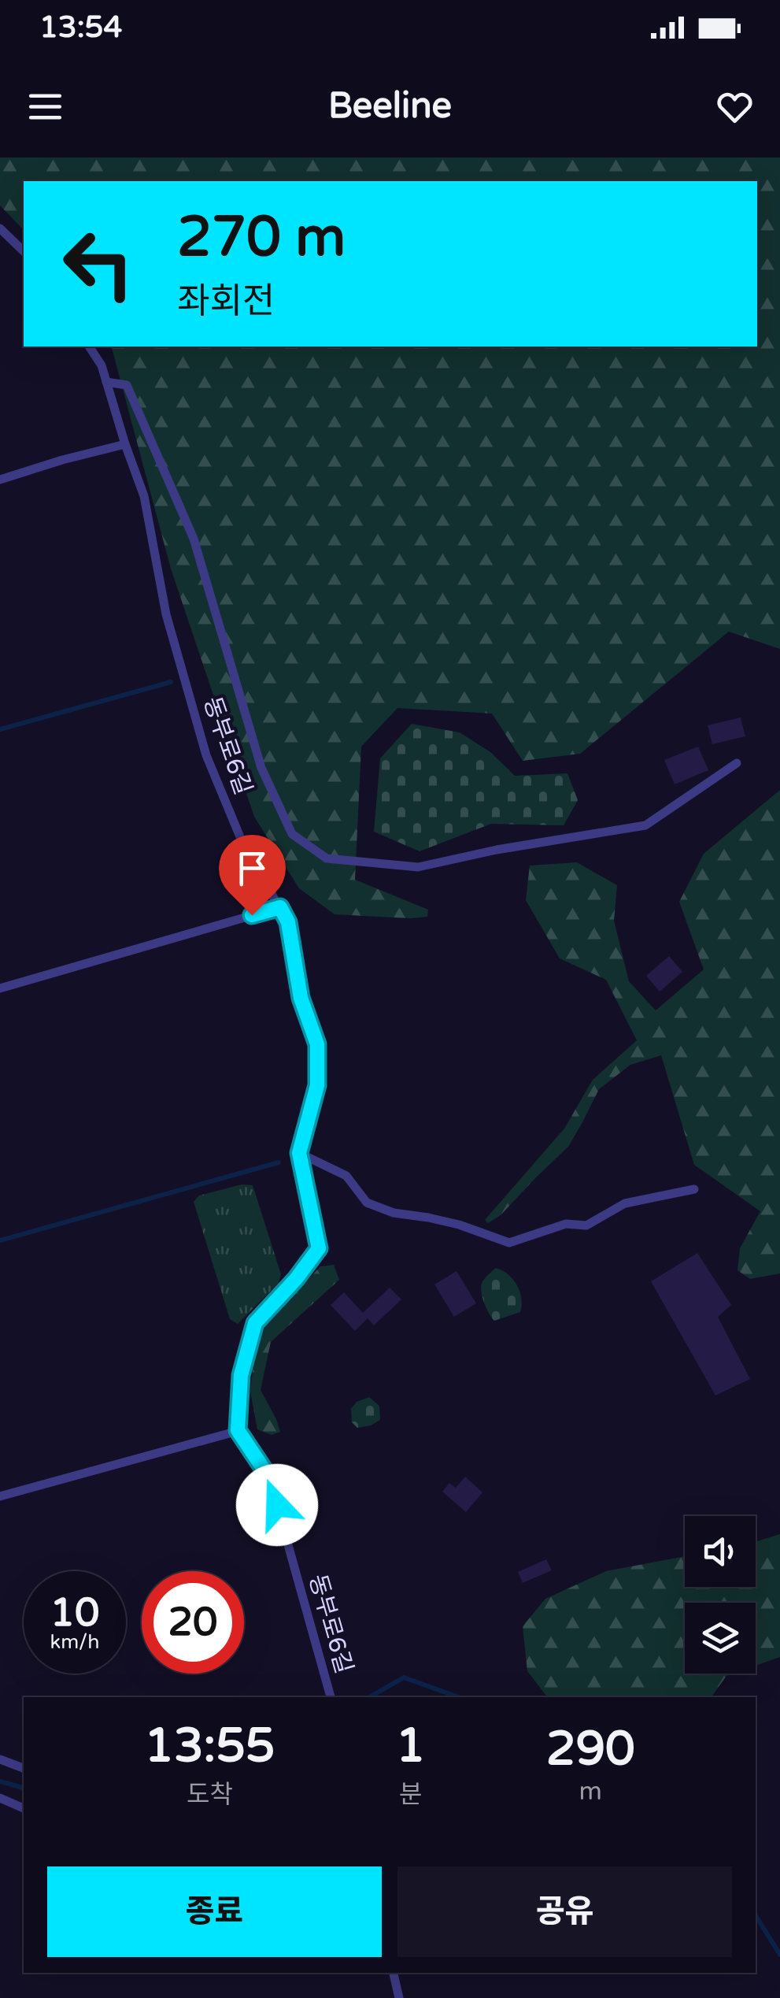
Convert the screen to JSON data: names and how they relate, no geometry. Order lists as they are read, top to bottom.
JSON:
{
  "streets": {
    "lane": ["동부로6길"]
  },
  "page": {
    "status": "13:54",
    "header": "Beeline",
    "turn": ["270 m", "좌회전"],
    "speed": "10 km/h",
    "limit": "20",
    "eta": [
      "13:55",
      "도착",
      "1",
      "분",
      "290",
      "m"
    ],
    "buttons": ["종료", "공유"]
  }
}
